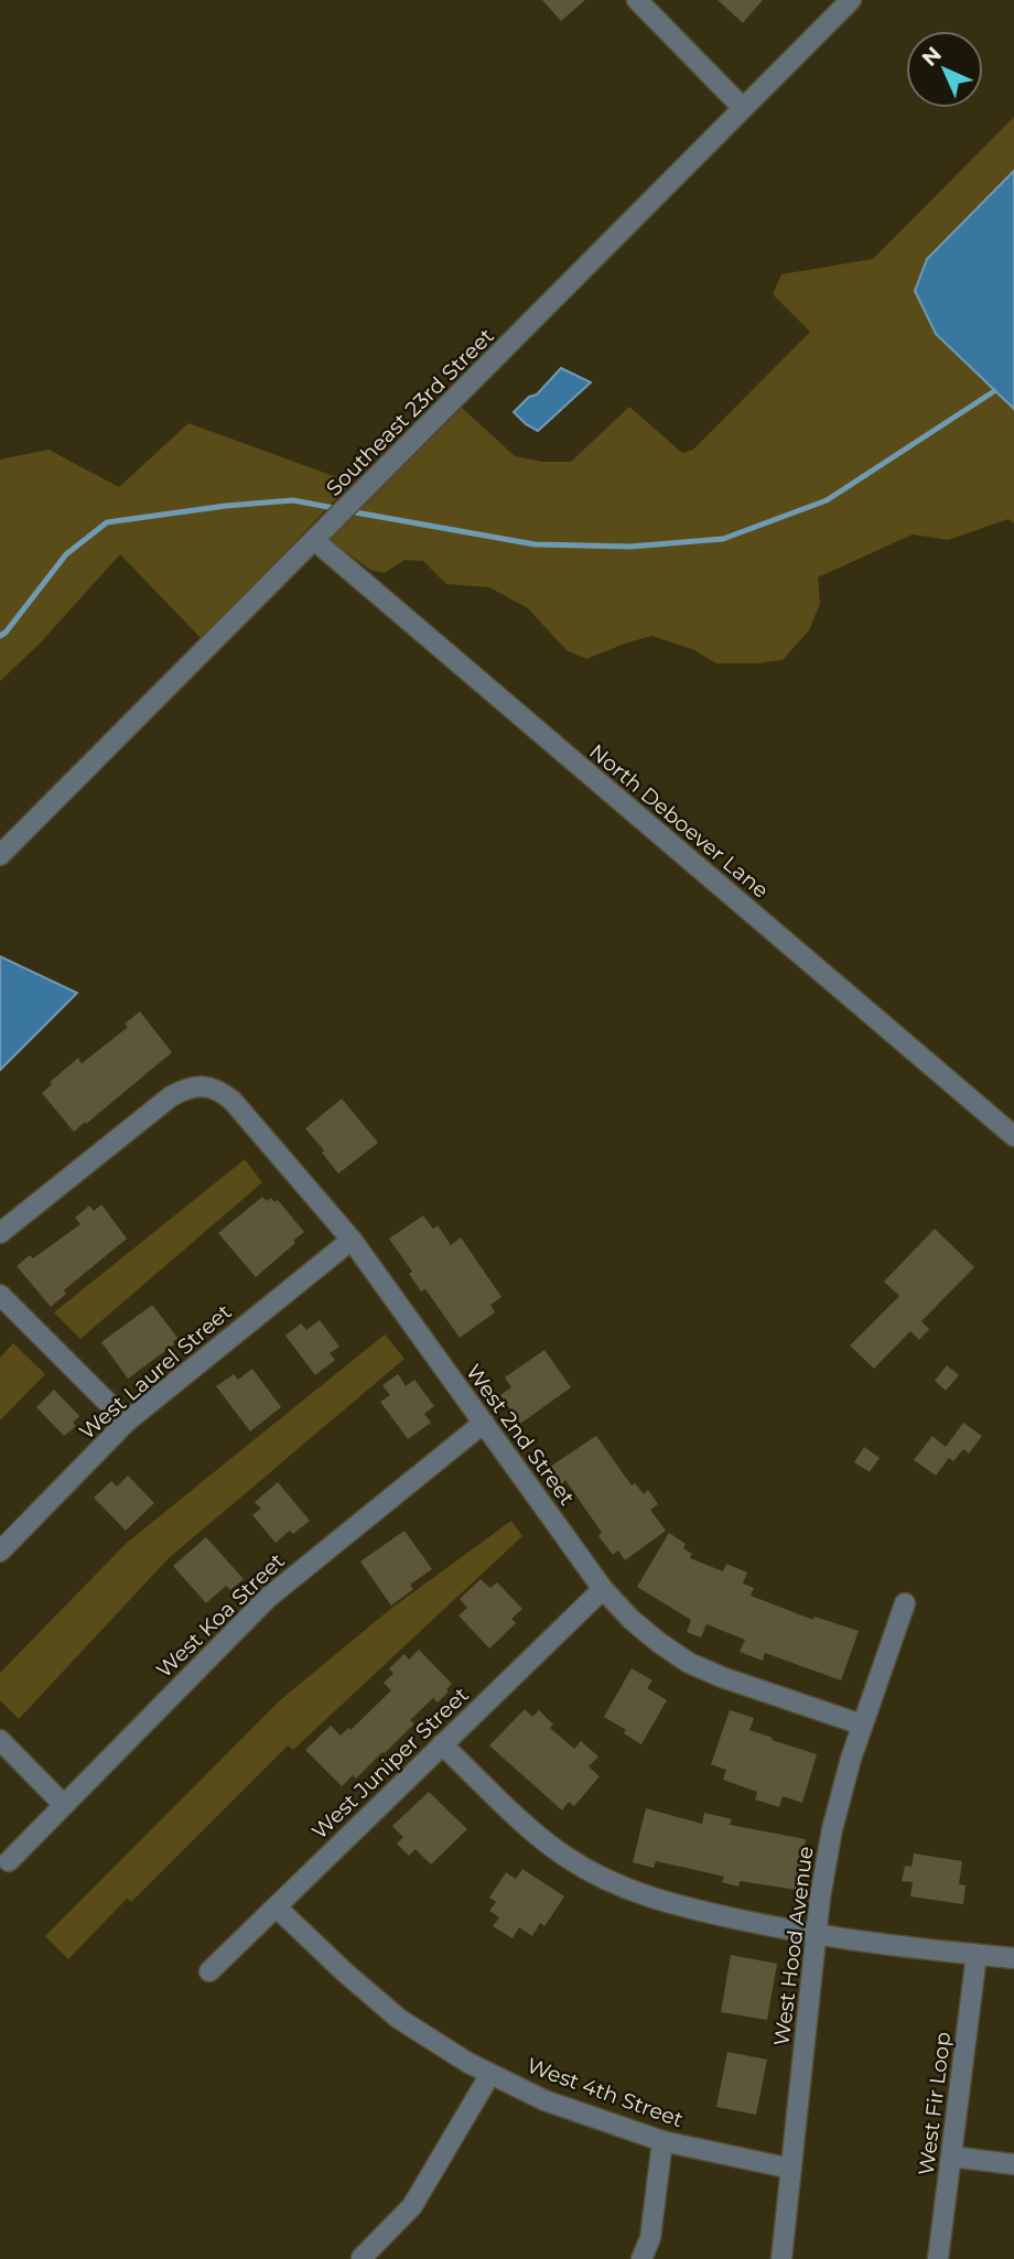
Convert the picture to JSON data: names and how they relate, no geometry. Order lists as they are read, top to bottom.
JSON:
{
  "streets": {
    "street": [
      "Southeast 23rd Street",
      "North Deboever Lane",
      "West Laurel Street",
      "West 2nd Street",
      "West Koa Street",
      "West Juniper Street",
      "West Hood Avenue",
      "West 4th Street",
      "West Fir Loop"
    ]
  },
  "crossings": [
    ["Southeast 23rd Street", "North Deboever Lane"],
    ["West Laurel Street", "West 2nd Street"],
    ["West 2nd Street", "West Koa Street"],
    ["West 2nd Street", "West Juniper Street"],
    ["West 2nd Street", "West Hood Avenue"],
    ["West Juniper Street", "West 4th Street"],
    ["West Hood Avenue", "West 4th Street"]
  ],
  "north": "top left"
}
